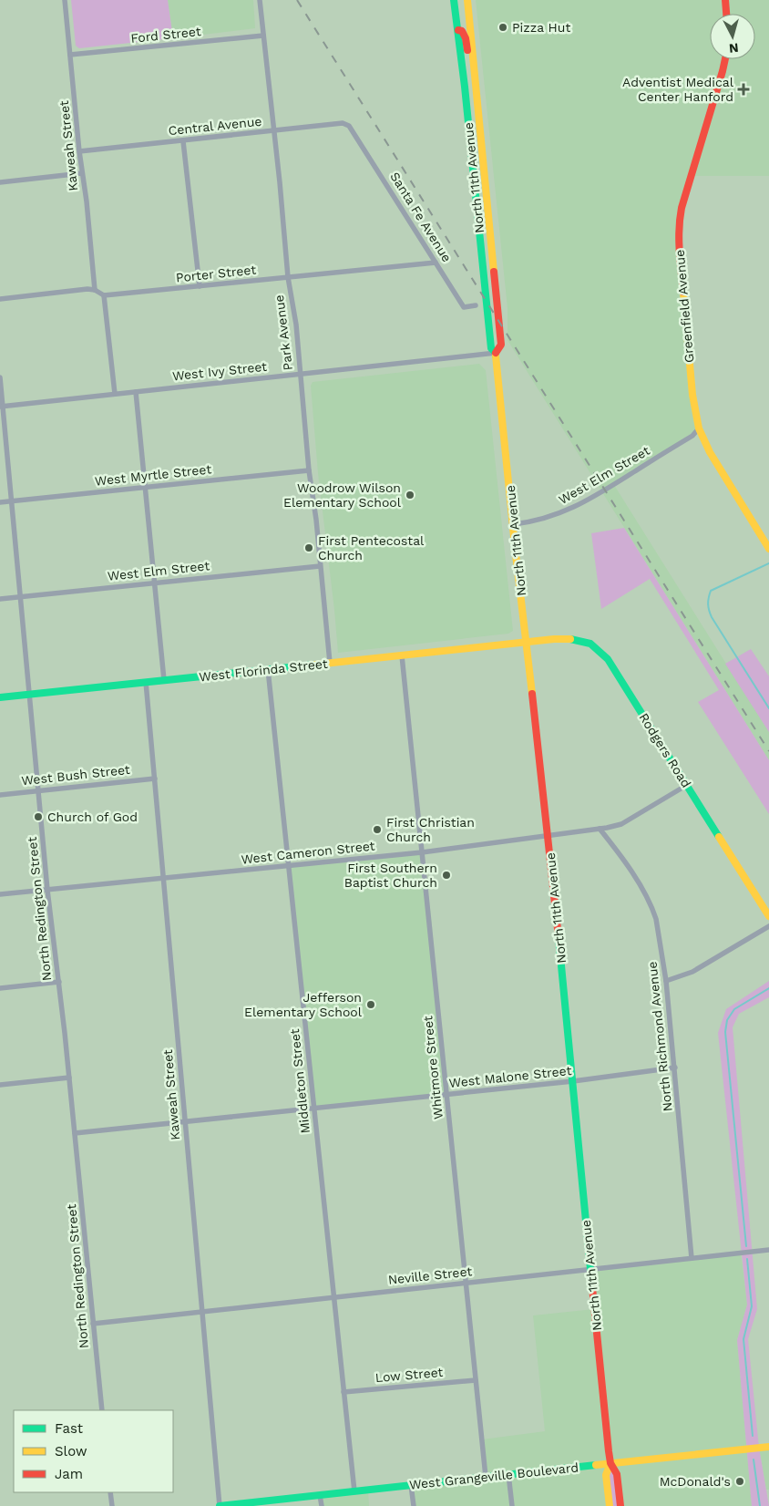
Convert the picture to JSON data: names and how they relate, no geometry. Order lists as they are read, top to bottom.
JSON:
{
  "streets": {
    "main road": [
      "North 11th Avenue",
      "Greenfield Avenue",
      "West Florinda Street",
      "Rodgers Road",
      "West Grangeville Boulevard"
    ],
    "street": [
      "Ford Street",
      "Central Avenue",
      "Kaweah Street",
      "Santa Fe Avenue",
      "Porter Street",
      "Park Avenue",
      "West Ivy Street",
      "West Myrtle Street",
      "West Elm Street",
      "West Bush Street",
      "West Cameron Street",
      "North Redington Street",
      "North Richmond Avenue",
      "Whitmore Street",
      "West Malone Street",
      "Middleton Street",
      "Neville Street",
      "Low Street"
    ]
  },
  "crossings": [
    ["Ford Street", "Kaweah Street"],
    ["Ford Street", "Park Avenue"],
    ["Central Avenue", "Kaweah Street"],
    ["Central Avenue", "Santa Fe Avenue"],
    ["Central Avenue", "Park Avenue"],
    ["Kaweah Street", "West Florinda Street"],
    ["Kaweah Street", "West Bush Street"],
    ["Kaweah Street", "West Cameron Street"],
    ["Kaweah Street", "West Malone Street"],
    ["Kaweah Street", "Neville Street"],
    ["Kaweah Street", "West Grangeville Boulevard"],
    ["North 11th Avenue", "West Ivy Street"],
    ["North 11th Avenue", "West Elm Street"],
    ["North 11th Avenue", "West Florinda Street"],
    ["North 11th Avenue", "Rodgers Road"],
    ["North 11th Avenue", "West Cameron Street"],
    ["North 11th Avenue", "West Malone Street"],
    ["North 11th Avenue", "Neville Street"],
    ["North 11th Avenue", "West Grangeville Boulevard"],
    ["Santa Fe Avenue", "Porter Street"],
    ["Porter Street", "Park Avenue"],
    ["Greenfield Avenue", "West Elm Street"],
    ["Park Avenue", "West Ivy Street"],
    ["Park Avenue", "West Myrtle Street"],
    ["Park Avenue", "West Elm Street"],
    ["Park Avenue", "West Florinda Street"],
    ["West Ivy Street", "North Redington Street"],
    ["West Myrtle Street", "North Redington Street"],
    ["West Elm Street", "North Redington Street"],
    ["West Florinda Street", "Rodgers Road"],
    ["West Florinda Street", "North Redington Street"],
    ["West Florinda Street", "Whitmore Street"],
    ["West Florinda Street", "Middleton Street"],
    ["Rodgers Road", "West Cameron Street"],
    ["West Bush Street", "North Redington Street"],
    ["West Cameron Street", "North Redington Street"],
    ["West Cameron Street", "North Richmond Avenue"],
    ["West Cameron Street", "Whitmore Street"],
    ["West Cameron Street", "Middleton Street"],
    ["North Redington Street", "West Malone Street"],
    ["North Redington Street", "Neville Street"],
    ["North Richmond Avenue", "West Malone Street"],
    ["North Richmond Avenue", "Neville Street"],
    ["Whitmore Street", "West Malone Street"],
    ["Whitmore Street", "Neville Street"],
    ["Whitmore Street", "Low Street"],
    ["Whitmore Street", "West Grangeville Boulevard"],
    ["West Malone Street", "Middleton Street"],
    ["Middleton Street", "Neville Street"],
    ["Middleton Street", "Low Street"],
    ["Middleton Street", "West Grangeville Boulevard"]
  ],
  "places": {
    "other": [
      "Pizza Hut",
      "Woodrow Wilson Elementary School",
      "First Pentecostal Church",
      "Church of God",
      "First Christian Church",
      "First Southern Baptist Church",
      "Jefferson Elementary School",
      "McDonald's"
    ],
    "health": ["Adventist Medical Center Hanford"]
  },
  "legend": ["Fast", "Slow", "Jam"],
  "north": "bottom"
}
